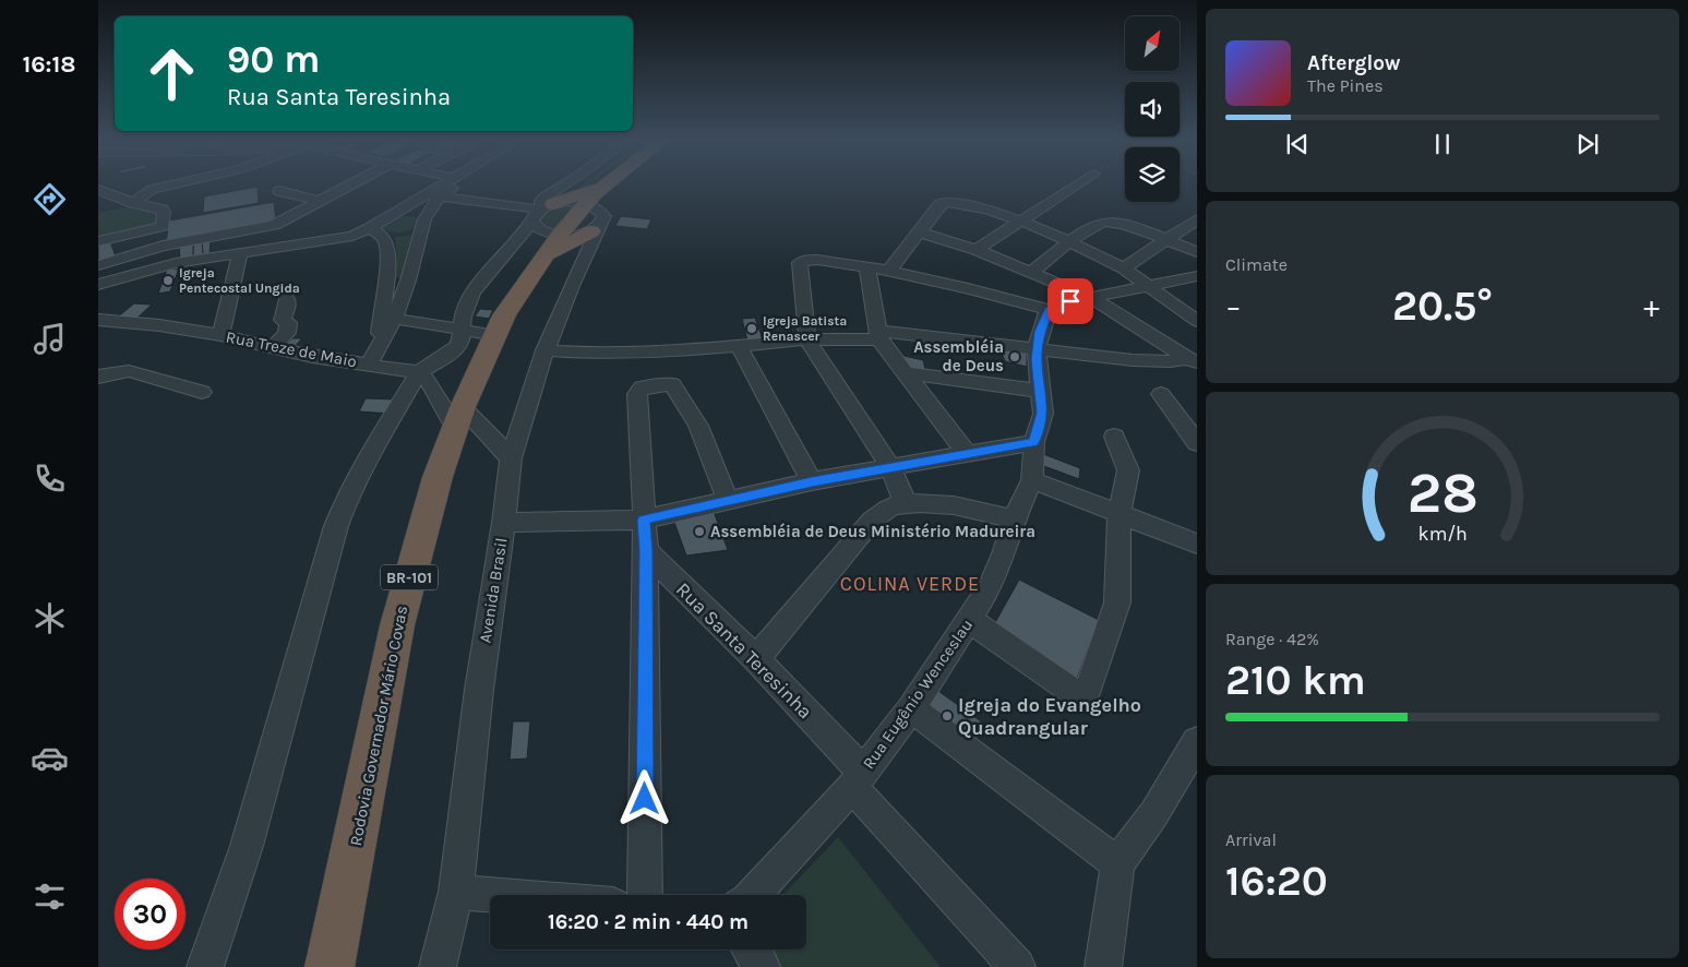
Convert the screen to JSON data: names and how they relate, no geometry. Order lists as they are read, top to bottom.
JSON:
{
  "streets": {
    "highway": ["BR-101", "Rodovia Governador Mário Covas"],
    "street": [
      "Rua Treze de Maio",
      "Avenida Brasil",
      "Rua Santa Teresinha",
      "Rua Eugênio Wenceslau"
    ]
  },
  "crossings": [
    ["Rua Santa Teresinha", "Rua Eugênio Wenceslau"]
  ],
  "districts": ["COLINA VERDE"],
  "places": [
    "Igreja Pentecostal Ungida",
    "Igreja Batista Renascer",
    "Assembléia de Deus",
    "Assembléia de Deus Ministério Madureira",
    "Igreja do Evangelho Quadrangular"
  ],
  "north": "top right",
  "page": {
    "tabs": "16:18",
    "turn": ["90 m", "Rua Santa Teresinha"],
    "song": ["Afterglow", "The Pines"],
    "tile": [
      "Climate",
      ["Range · 42%", "210 km"],
      ["Arrival", "16:20"]
    ],
    "heat": ["−", "20.5°", "+"],
    "limit": "30",
    "trip": "16:20 · 2 min · 440 m",
    "gauge": ["28", "km/h"]
  }
}
